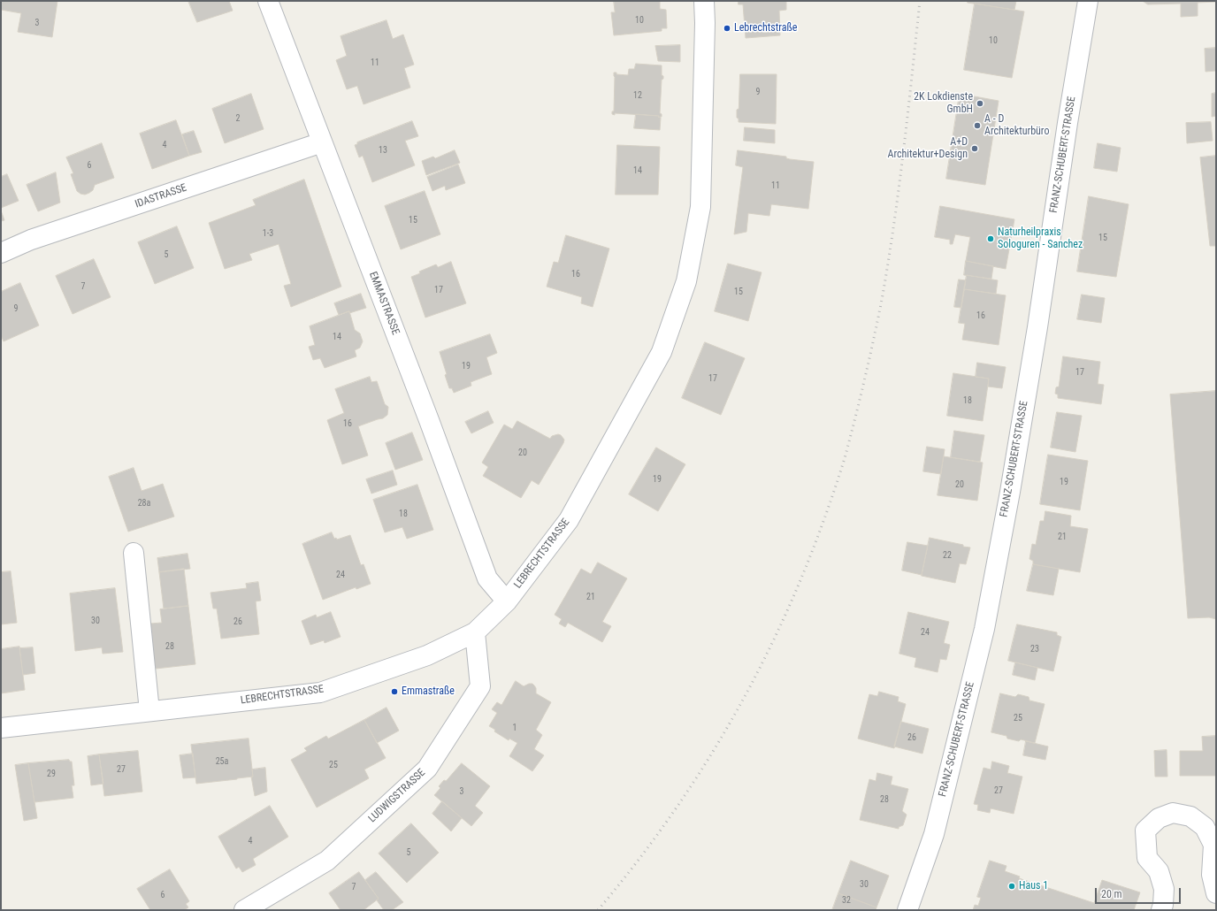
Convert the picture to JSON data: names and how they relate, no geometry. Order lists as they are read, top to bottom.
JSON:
{
  "streets": {
    "street": [
      "FRANZ-SCHUBERT-STRASSE",
      "IDASTRASSE",
      "EMMASTRASSE",
      "LEBRECHTSTRASSE",
      "LUDWIGSTRASSE"
    ]
  },
  "crossings": [
    ["IDASTRASSE", "EMMASTRASSE"],
    ["EMMASTRASSE", "LEBRECHTSTRASSE"],
    ["LEBRECHTSTRASSE", "LUDWIGSTRASSE"]
  ],
  "places": [
    "Lebrechtstraße",
    "2K Lokdienste GmbH",
    "A - D Architekturbüro",
    "A+D Architektur+Design",
    "Naturheilpraxis Sologuren - Sanchez",
    "Emmastraße",
    "Haus 1"
  ],
  "house_numbers": [
    "10",
    "3",
    "10",
    "11",
    "9",
    "12",
    "2",
    "4",
    "13",
    "6",
    "14",
    "11",
    "15",
    "1-3",
    "15",
    "5",
    "16",
    "7",
    "17",
    "15",
    "9",
    "16",
    "14",
    "19",
    "17",
    "17",
    "18",
    "16",
    "20",
    "19",
    "19",
    "20",
    "28a",
    "18",
    "21",
    "22",
    "24",
    "21",
    "30",
    "26",
    "24",
    "28",
    "23",
    "25",
    "1",
    "26",
    "25a",
    "25",
    "27",
    "29",
    "27",
    "3",
    "28",
    "4",
    "5",
    "30",
    "7",
    "6",
    "32"
  ],
  "scale_bar": "20 m"
}
